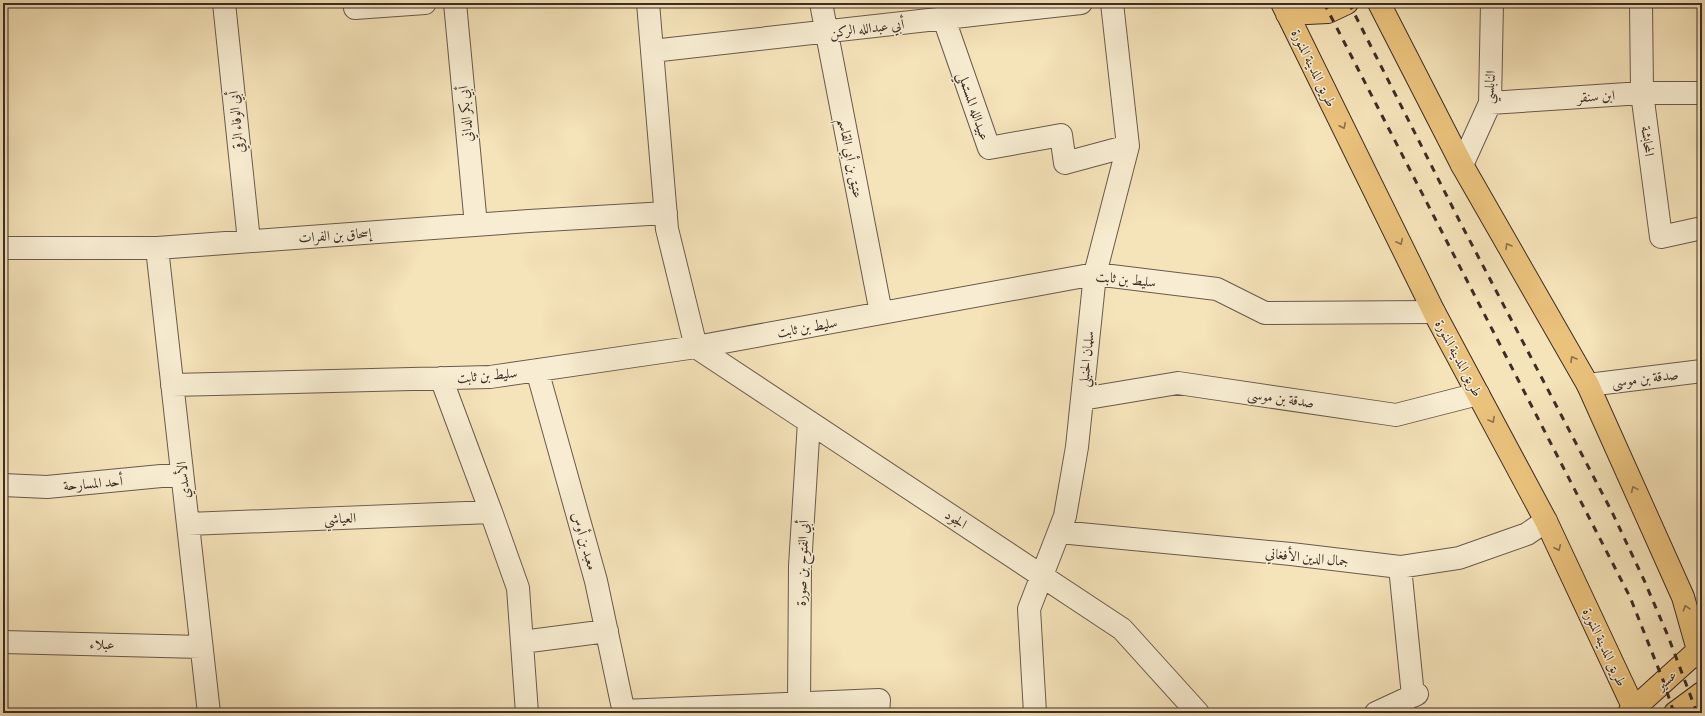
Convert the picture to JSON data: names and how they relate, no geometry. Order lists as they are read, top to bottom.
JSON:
{
  "streets": {
    "main road": ["طريق المدينة المنورة", "عسير"],
    "street": [
      "أبي عبدالله الركن",
      "النابلسي",
      "ابن سنقر",
      "عبيدالله المستملي",
      "أبي بكر الداني",
      "أبي الوفاء الرقي",
      "المحابشة",
      "عتيق بن أبي القاسم",
      "إسحاق بن الفرات",
      "سليط بن ثابت",
      "سلمان الحنبلي",
      "صدقة بن موسى",
      "الأسدي",
      "أحد المسارحة",
      "العياشي",
      "الجود",
      "معبد بن أوس",
      "جمال الدين الأفغاني",
      "أبي الفتوح بن صورة",
      "عبلاء"
    ]
  },
  "crossings": [
    ["أبي عبدالله الركن", "عبيدالله المستملي"],
    ["أبي عبدالله الركن", "عتيق بن أبي القاسم"],
    ["طريق المدينة المنورة", "سليط بن ثابت"],
    ["طريق المدينة المنورة", "صدقة بن موسى"],
    ["طريق المدينة المنورة", "جمال الدين الأفغاني"],
    ["طريق المدينة المنورة", "عسير"],
    ["النابلسي", "ابن سنقر"],
    ["ابن سنقر", "المحابشة"],
    ["عبيدالله المستملي", "سلمان الحنبلي"],
    ["أبي بكر الداني", "إسحاق بن الفرات"],
    ["أبي الوفاء الرقي", "إسحاق بن الفرات"],
    ["عتيق بن أبي القاسم", "سليط بن ثابت"],
    ["إسحاق بن الفرات", "الأسدي"],
    ["سليط بن ثابت", "سلمان الحنبلي"],
    ["سليط بن ثابت", "الأسدي"],
    ["سليط بن ثابت", "الجود"],
    ["سليط بن ثابت", "معبد بن أوس"],
    ["سلمان الحنبلي", "صدقة بن موسى"],
    ["سلمان الحنبلي", "الجود"],
    ["سلمان الحنبلي", "جمال الدين الأفغاني"],
    ["الأسدي", "أحد المسارحة"],
    ["الأسدي", "العياشي"],
    ["الأسدي", "عبلاء"],
    ["الجود", "أبي الفتوح بن صورة"]
  ]
}
